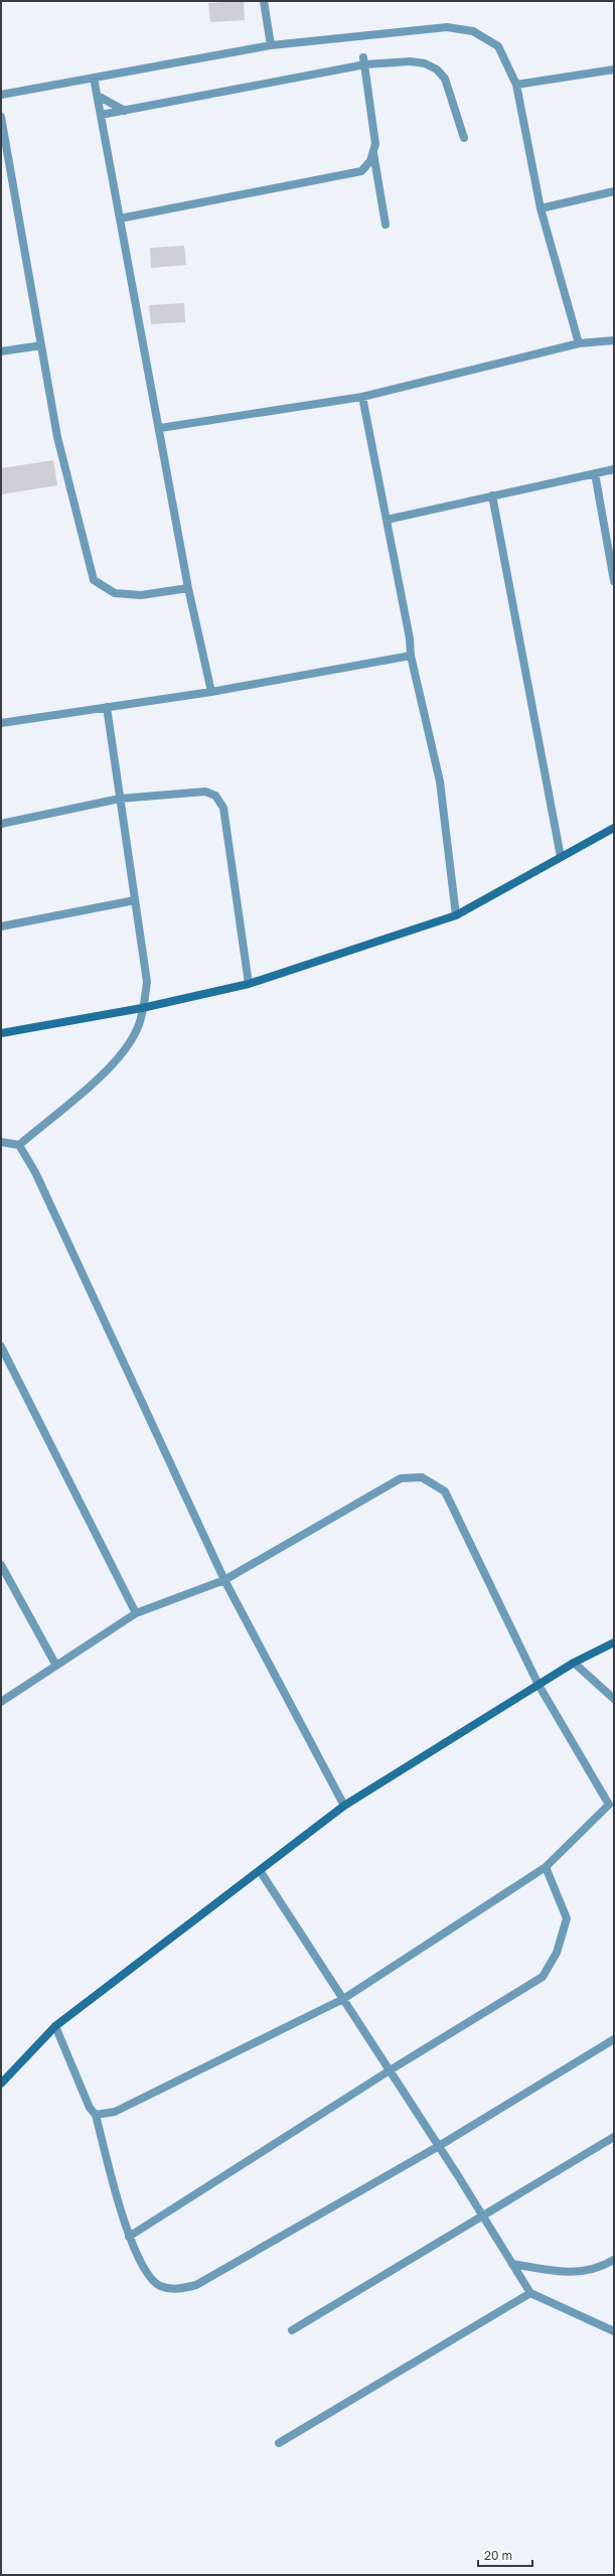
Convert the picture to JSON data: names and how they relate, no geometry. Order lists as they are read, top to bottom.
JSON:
{
  "scale_bar": "20 m"
}
